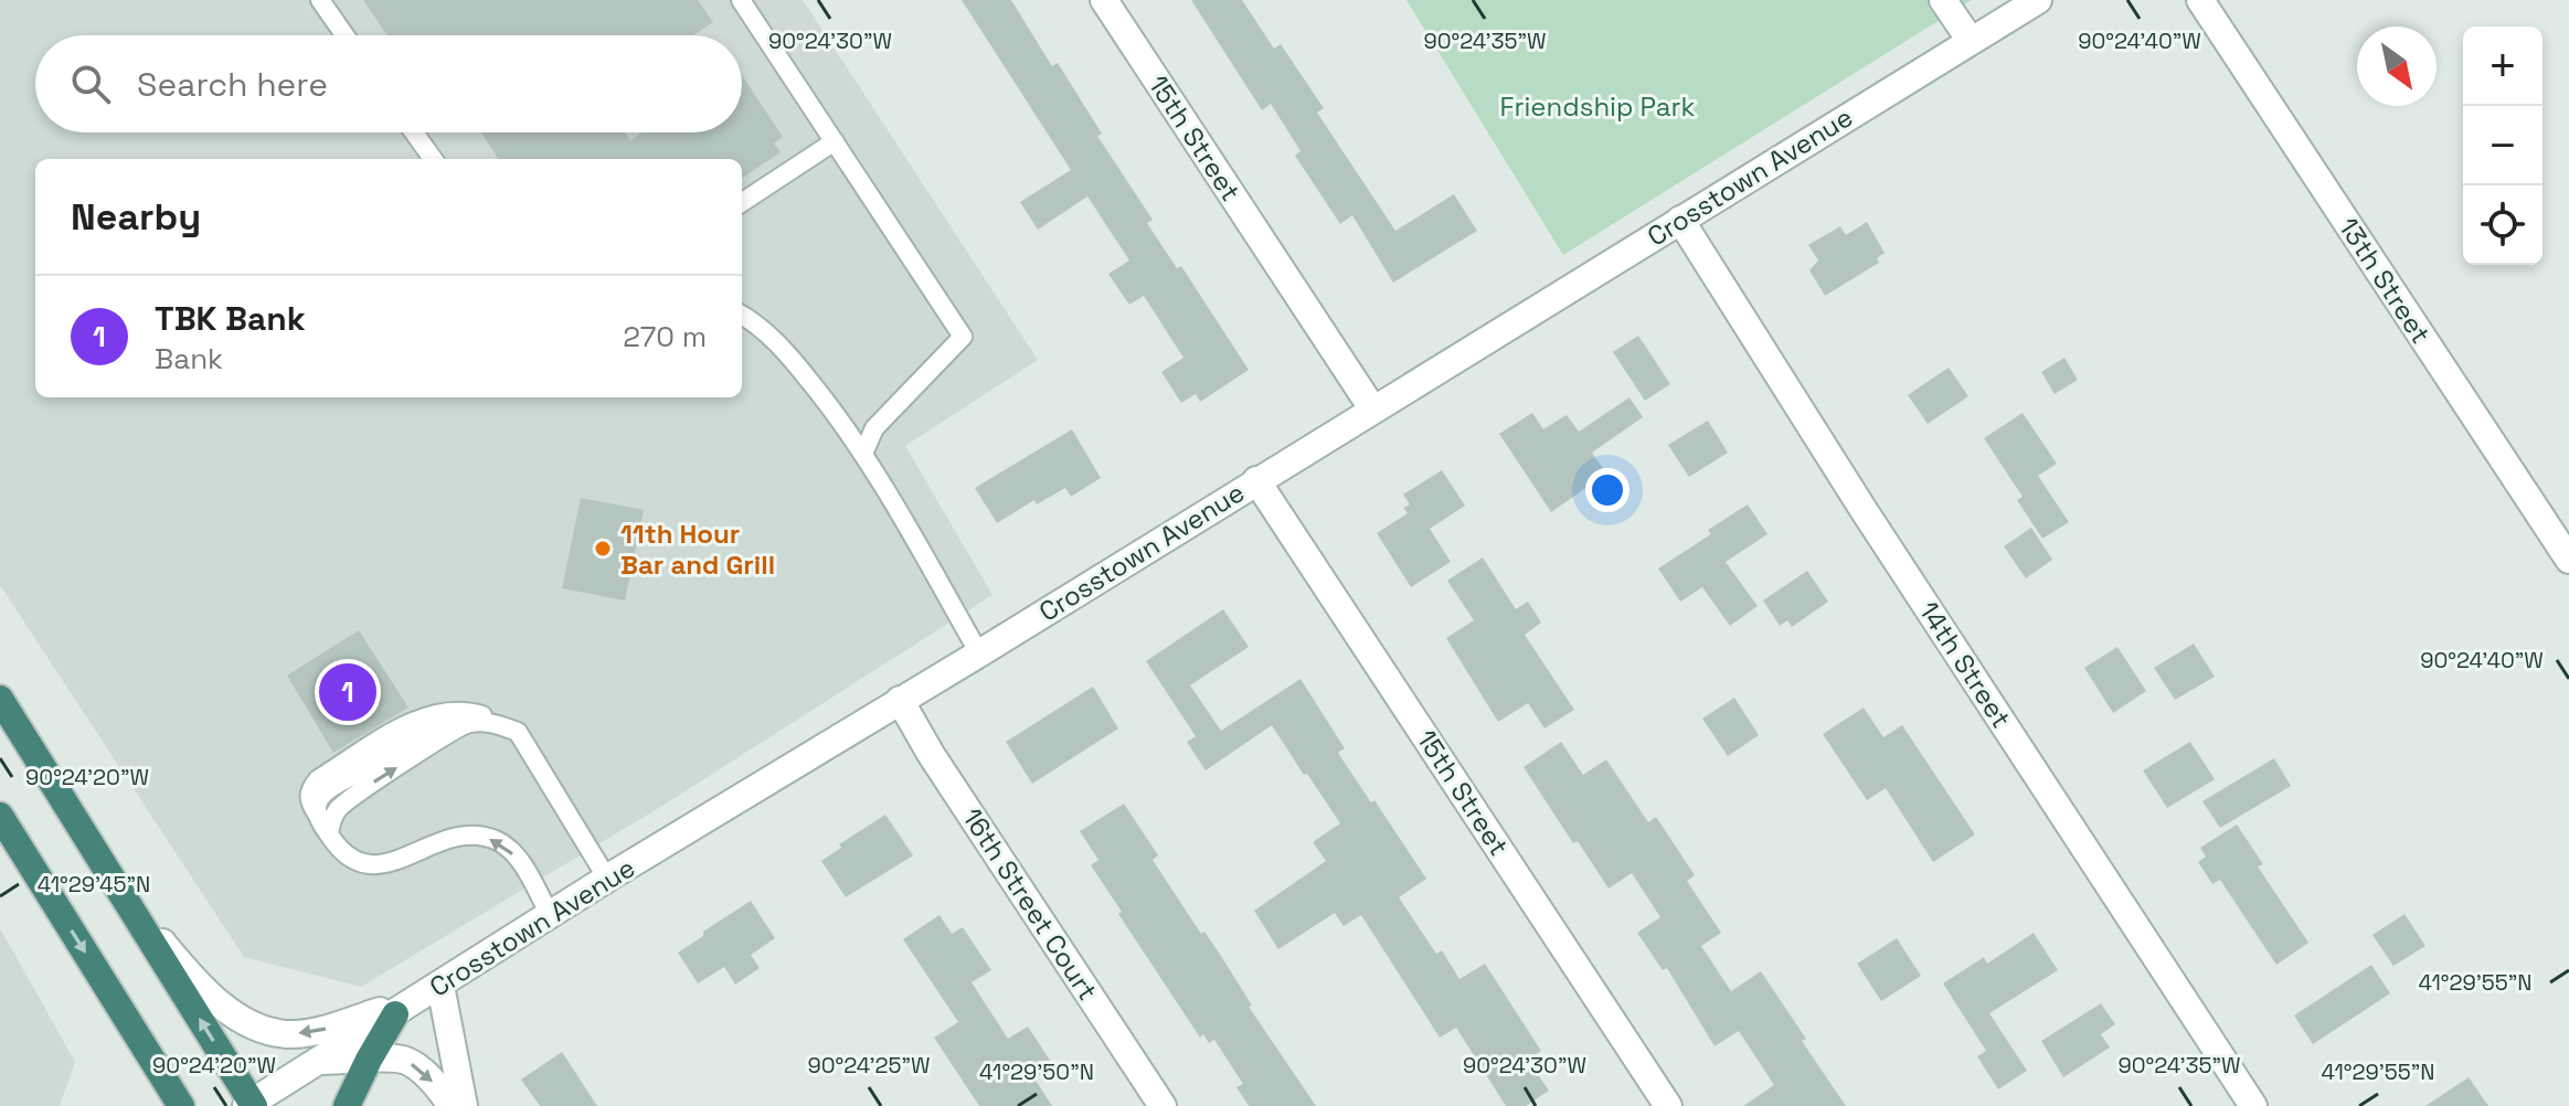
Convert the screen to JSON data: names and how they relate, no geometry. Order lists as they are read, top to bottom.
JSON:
{
  "streets": {
    "street": [
      "15th Street",
      "Crosstown Avenue",
      "13th Street",
      "14th Street",
      "16th Street Court"
    ]
  },
  "crossings": [
    ["15th Street", "Crosstown Avenue"],
    ["Crosstown Avenue", "14th Street"],
    ["Crosstown Avenue", "16th Street Court"]
  ],
  "parks": ["Friendship Park"],
  "places": ["11th Hour Bar and Grill"],
  "north": "bottom right",
  "page": {
    "map_buttons": ["+", "−"],
    "search": "Search here",
    "heading": "Nearby",
    "list": [
      {
        "mark": "1",
        "name": "TBK Bank",
        "note": "Bank",
        "value": "270 m"
      }
    ],
    "pins": "1"
  },
  "coordinates": [
    "90°24'30\"W",
    "90°24'35\"W",
    "90°24'40\"W",
    "90°24'20\"W",
    "41°29'45\"N",
    "41°29'55\"N",
    "90°24'25\"W",
    "41°29'50\"N"
  ]
}
